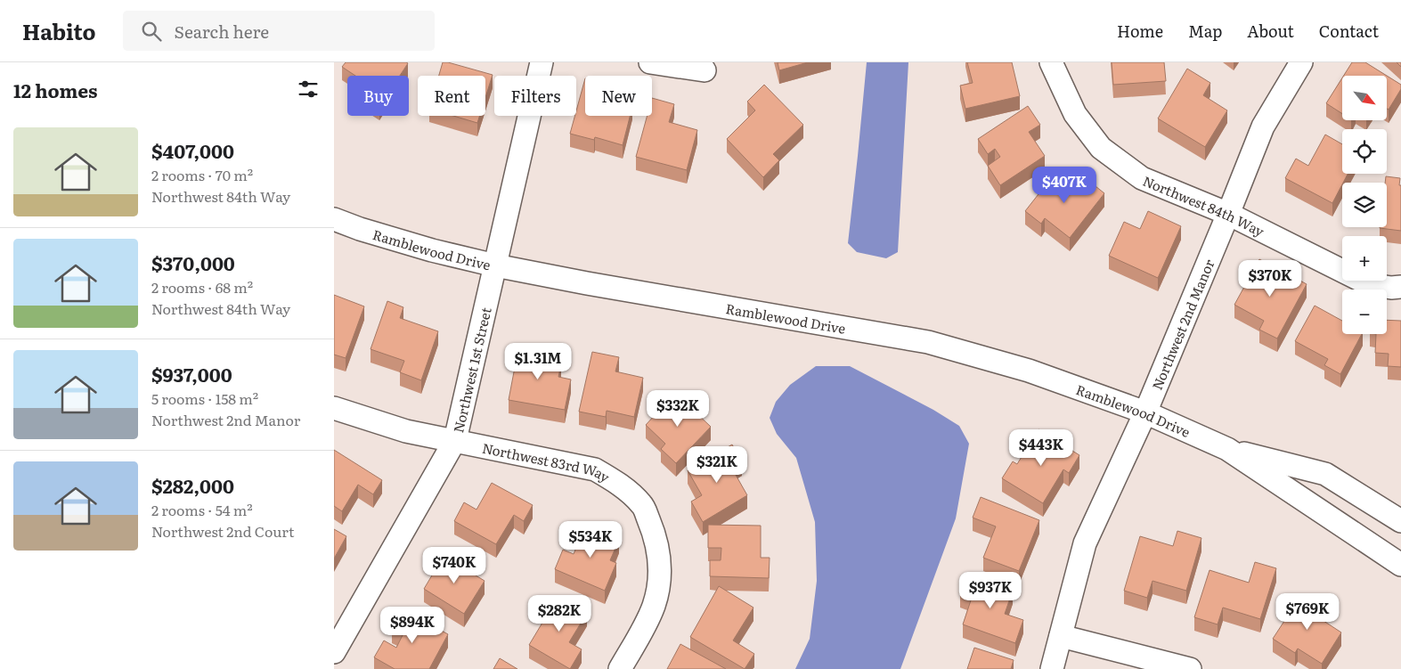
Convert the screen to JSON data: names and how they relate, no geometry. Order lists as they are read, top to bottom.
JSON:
{
  "streets": {
    "street": [
      "Northwest 84th Way",
      "Ramblewood Drive",
      "Northwest 2nd Manor",
      "Northwest 1st Street",
      "Northwest 83rd Way"
    ]
  },
  "crossings": [
    ["Northwest 84th Way", "Northwest 2nd Manor"],
    ["Ramblewood Drive", "Northwest 2nd Manor"],
    ["Ramblewood Drive", "Northwest 1st Street"],
    ["Northwest 1st Street", "Northwest 83rd Way"]
  ],
  "north": "bottom right",
  "page": {
    "header": "Habito",
    "search": "Search here",
    "nav": [
      "Home",
      "Map",
      "About",
      "Contact"
    ],
    "heading": "12 homes",
    "map_buttons": ["+", "−"],
    "chip": [
      "Buy",
      "Rent",
      "Filters",
      "New"
    ],
    "list": [
      {
        "name": "$407,000",
        "note": "2 rooms · 70 m² · Northwest 84th Way"
      },
      {
        "name": "$370,000",
        "note": "2 rooms · 68 m² · Northwest 84th Way"
      },
      {
        "name": "$937,000",
        "note": "5 rooms · 158 m² · Northwest 2nd Manor"
      },
      {
        "name": "$282,000",
        "note": "2 rooms · 54 m² · Northwest 2nd Court"
      }
    ],
    "price": [
      "$407K",
      "$370K",
      "$1.31M",
      "$332K",
      "$443K",
      "$321K",
      "$534K",
      "$740K",
      "$937K",
      "$769K",
      "$282K",
      "$894K"
    ]
  }
}
